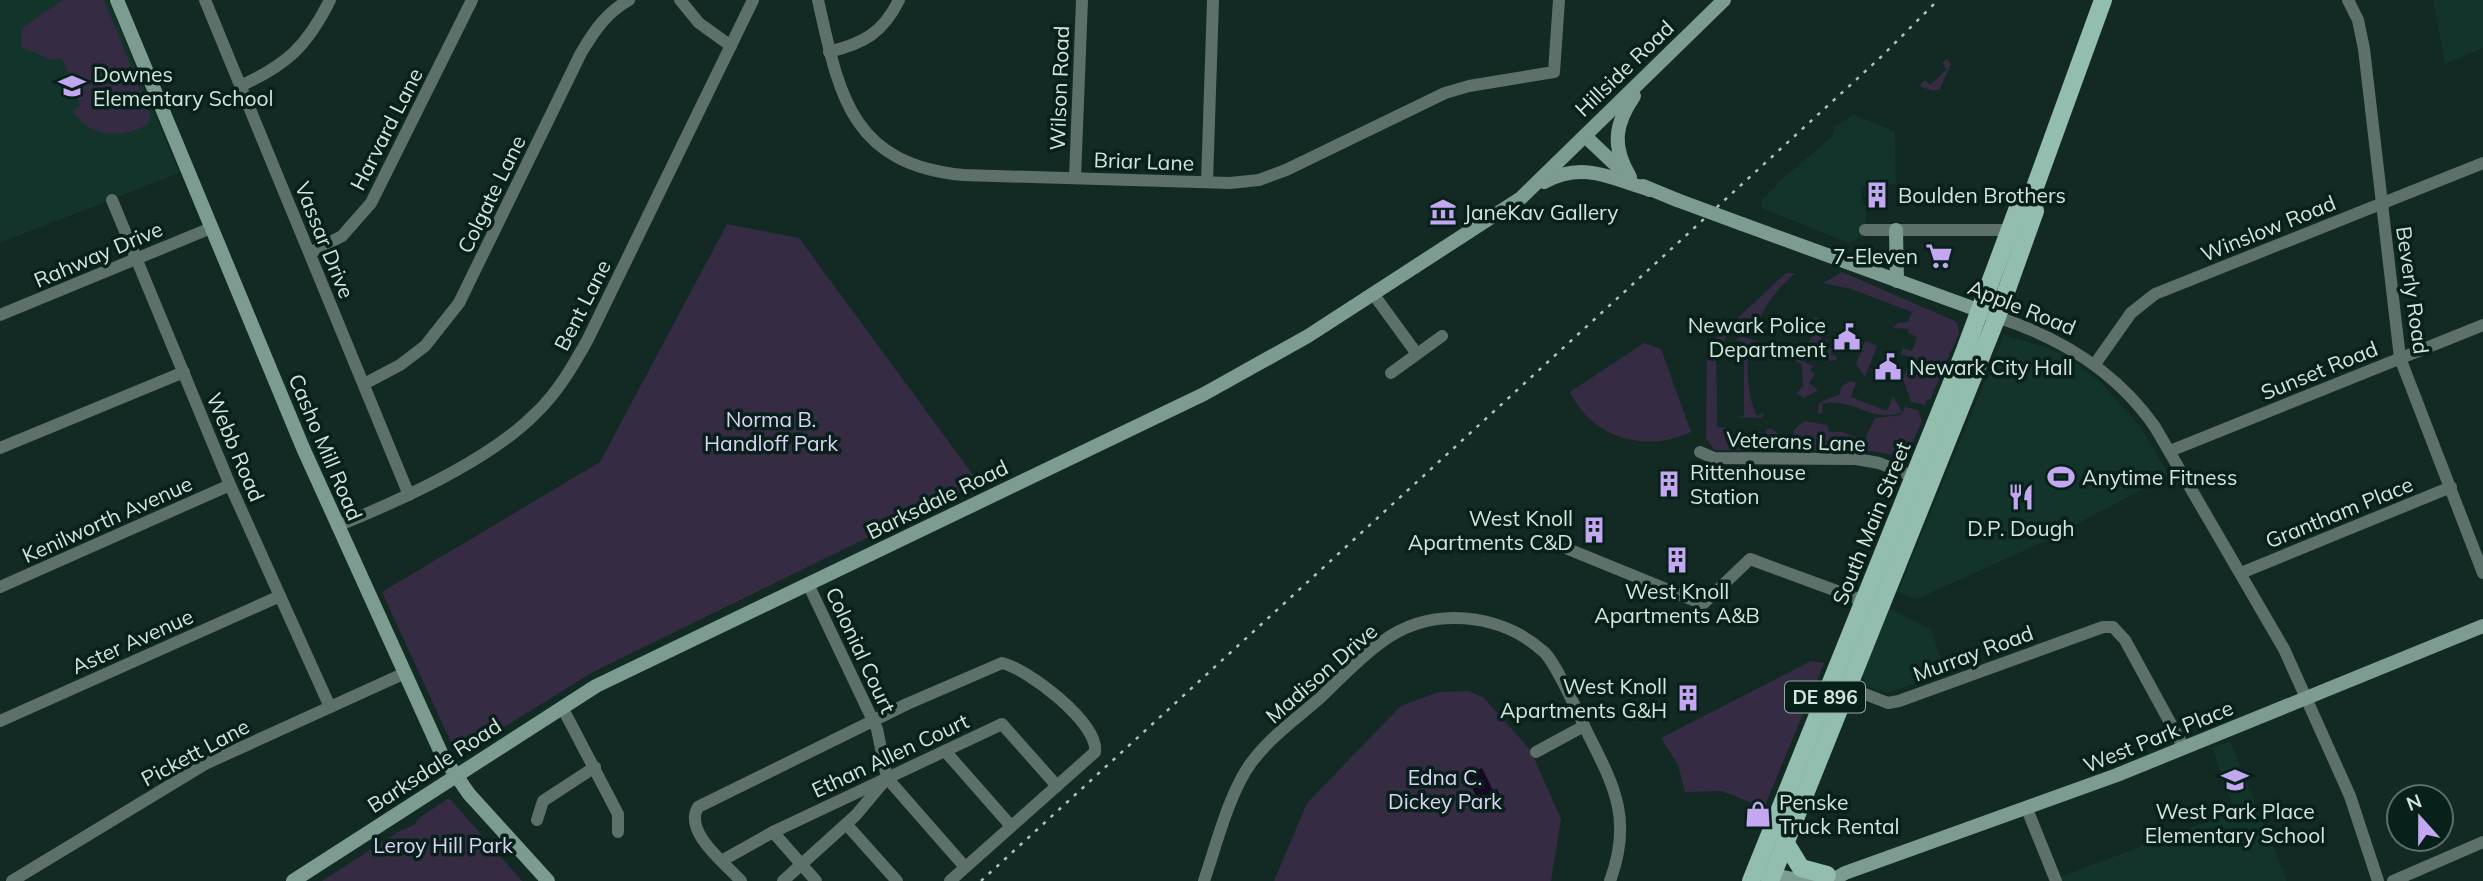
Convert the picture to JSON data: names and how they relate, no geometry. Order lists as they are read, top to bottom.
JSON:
{
  "streets": {
    "main road": ["South Main Street", "DE 896"],
    "street": [
      "Hillside Road",
      "Wilson Road",
      "Harvard Lane",
      "Briar Lane",
      "Colgate Lane",
      "Winslow Road",
      "Vassar Drive",
      "Rahway Drive",
      "Beverly Road",
      "Bent Lane",
      "Apple Road",
      "Sunset Road",
      "Veterans Lane",
      "Webb Road",
      "Casho Mill Road",
      "Barksdale Road",
      "Grantham Place",
      "Kenilworth Avenue",
      "Aster Avenue",
      "Colonial Court",
      "Murray Road",
      "Madison Drive",
      "West Park Place",
      "Pickett Lane",
      "Ethan Allen Court"
    ]
  },
  "crossings": [
    ["Hillside Road", "Apple Road"],
    ["Hillside Road", "Barksdale Road"],
    ["Wilson Road", "Briar Lane"],
    ["Harvard Lane", "Vassar Drive"],
    ["Colgate Lane", "Vassar Drive"],
    ["Winslow Road", "Beverly Road"],
    ["Winslow Road", "Apple Road"],
    ["Vassar Drive", "Bent Lane"],
    ["Rahway Drive", "Webb Road"],
    ["Rahway Drive", "Casho Mill Road"],
    ["Beverly Road", "Sunset Road"],
    ["Beverly Road", "Grantham Place"],
    ["Bent Lane", "Casho Mill Road"],
    ["Apple Road", "Sunset Road"],
    ["Apple Road", "Barksdale Road"],
    ["Apple Road", "Grantham Place"],
    ["Apple Road", "South Main Street"],
    ["Apple Road", "West Park Place"],
    ["Veterans Lane", "South Main Street"],
    ["Webb Road", "Kenilworth Avenue"],
    ["Webb Road", "Aster Avenue"],
    ["Webb Road", "Pickett Lane"],
    ["Casho Mill Road", "Barksdale Road"],
    ["Casho Mill Road", "Pickett Lane"],
    ["Barksdale Road", "Colonial Court"],
    ["South Main Street", "Murray Road"],
    ["South Main Street", "West Park Place"],
    ["Colonial Court", "Ethan Allen Court"],
    ["Murray Road", "West Park Place"]
  ],
  "parks": ["Norma B. Handloff Park", "Edna C. Dickey Park", "Leroy Hill Park"],
  "places": {
    "school or university": ["Downes Elementary School", "West Park Place Elementary School"],
    "building": [
      "Boulden Brothers",
      "Rittenhouse Station",
      "West Knoll Apartments C&D",
      "West Knoll Apartments A&B",
      "West Knoll Apartments G&H"
    ],
    "museum": ["JaneKav Gallery"],
    "supermarket": ["7-Eleven"],
    "public building": ["Newark Police Department", "Newark City Hall"],
    "sports": ["Anytime Fitness"],
    "restaurant": ["D.P. Dough"],
    "shop": ["Penske Truck Rental"]
  },
  "north": "top"
}
